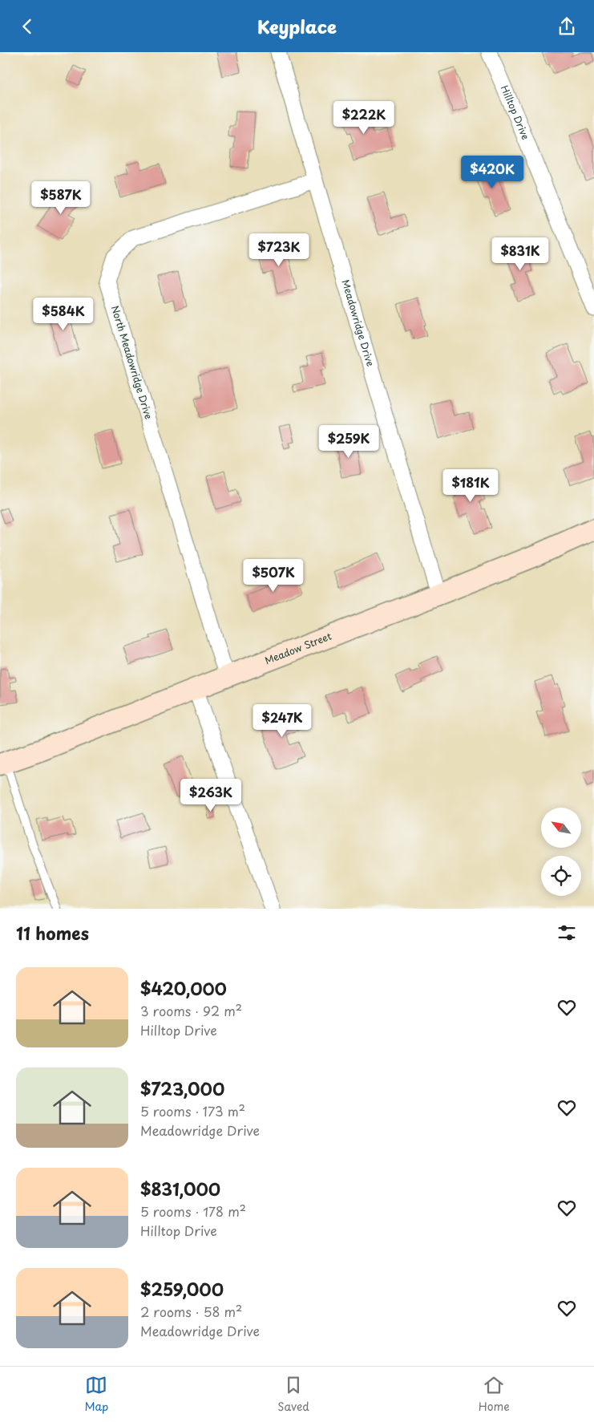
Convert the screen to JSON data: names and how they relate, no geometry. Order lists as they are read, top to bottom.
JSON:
{
  "streets": {
    "street": [
      "Hilltop Drive",
      "Meadowridge Drive",
      "North Meadowridge Drive",
      "Meadow Street"
    ]
  },
  "crossings": [
    ["Meadowridge Drive", "North Meadowridge Drive"],
    ["Meadowridge Drive", "Meadow Street"],
    ["North Meadowridge Drive", "Meadow Street"]
  ],
  "north": "top left",
  "page": {
    "header": "Keyplace",
    "price": [
      "$222K",
      "$420K",
      "$587K",
      "$723K",
      "$831K",
      "$584K",
      "$259K",
      "$181K",
      "$507K",
      "$247K",
      "$263K"
    ],
    "heading": "11 homes",
    "list": [
      {
        "name": "$420,000",
        "note": "3 rooms · 92 m² · Hilltop Drive"
      },
      {
        "name": "$723,000",
        "note": "5 rooms · 173 m² · Meadowridge Drive"
      },
      {
        "name": "$831,000",
        "note": "5 rooms · 178 m² · Hilltop Drive"
      },
      {
        "name": "$259,000",
        "note": "2 rooms · 58 m² · Meadowridge Drive"
      }
    ],
    "tabs": ["Map", "Saved", "Home"]
  }
}
